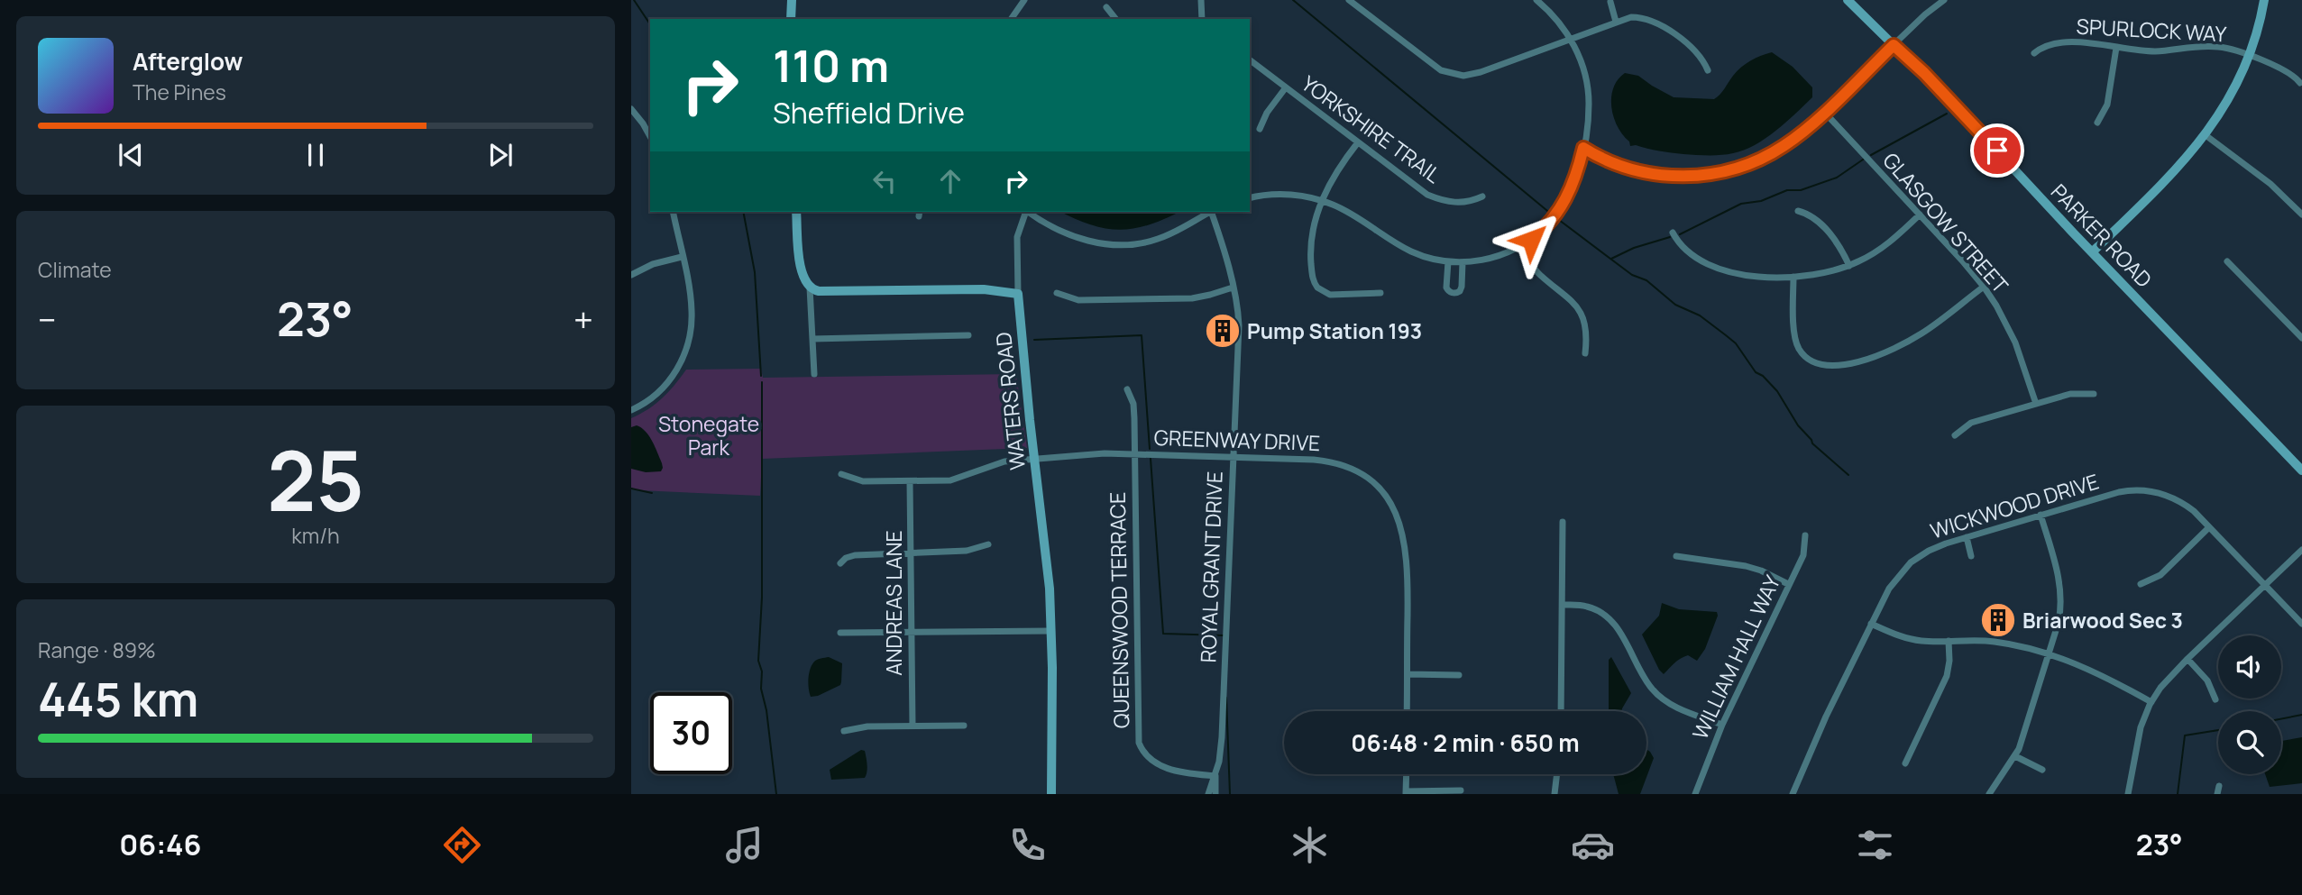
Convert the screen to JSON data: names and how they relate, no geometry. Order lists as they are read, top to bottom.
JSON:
{
  "streets": {
    "street": [
      "SPURLOCK WAY",
      "YORKSHIRE TRAIL",
      "GLASGOW STREET",
      "PARKER ROAD",
      "WATERS ROAD",
      "GREENWAY DRIVE",
      "WICKWOOD DRIVE",
      "ROYAL GRANT DRIVE",
      "ANDREAS LANE",
      "QUEENSWOOD TERRACE",
      "WILLIAM HALL WAY"
    ]
  },
  "crossings": [
    ["WATERS ROAD", "GREENWAY DRIVE"],
    ["GREENWAY DRIVE", "ROYAL GRANT DRIVE"],
    ["GREENWAY DRIVE", "ANDREAS LANE"],
    ["GREENWAY DRIVE", "QUEENSWOOD TERRACE"],
    ["ROYAL GRANT DRIVE", "QUEENSWOOD TERRACE"]
  ],
  "parks": ["Stonegate Park"],
  "places": {
    "building": ["Pump Station 193", "Briarwood Sec 3"]
  },
  "page": {
    "turn": ["110 m", "Sheffield Drive"],
    "song": ["Afterglow", "The Pines"],
    "tile": [
      "Climate",
      ["25", "km/h"],
      ["Range · 89%", "445 km"]
    ],
    "heat": ["−", "23°", "+"],
    "limit": "30",
    "trip": "06:48 · 2 min · 650 m",
    "tabs": ["06:46", "23°"]
  }
}
